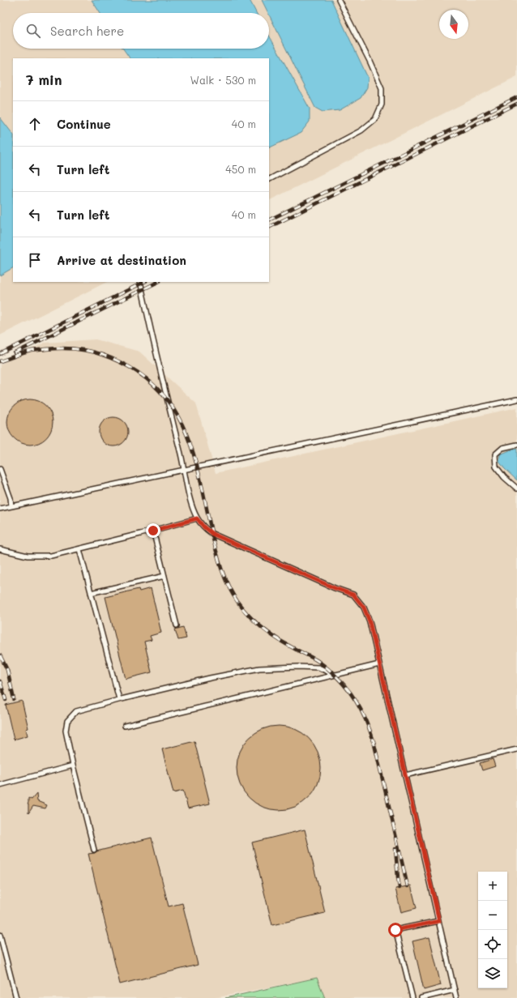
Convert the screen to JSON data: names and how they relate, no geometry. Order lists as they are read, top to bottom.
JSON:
{
  "north": "bottom",
  "page": {
    "search": "Search here",
    "heading": ["7 min", "Walk · 530 m"],
    "list": [
      ["Continue", "40 m"],
      ["Turn left", "450 m"],
      ["Turn left", "40 m"],
      "Arrive at destination"
    ],
    "map_buttons": ["+", "−"]
  }
}
